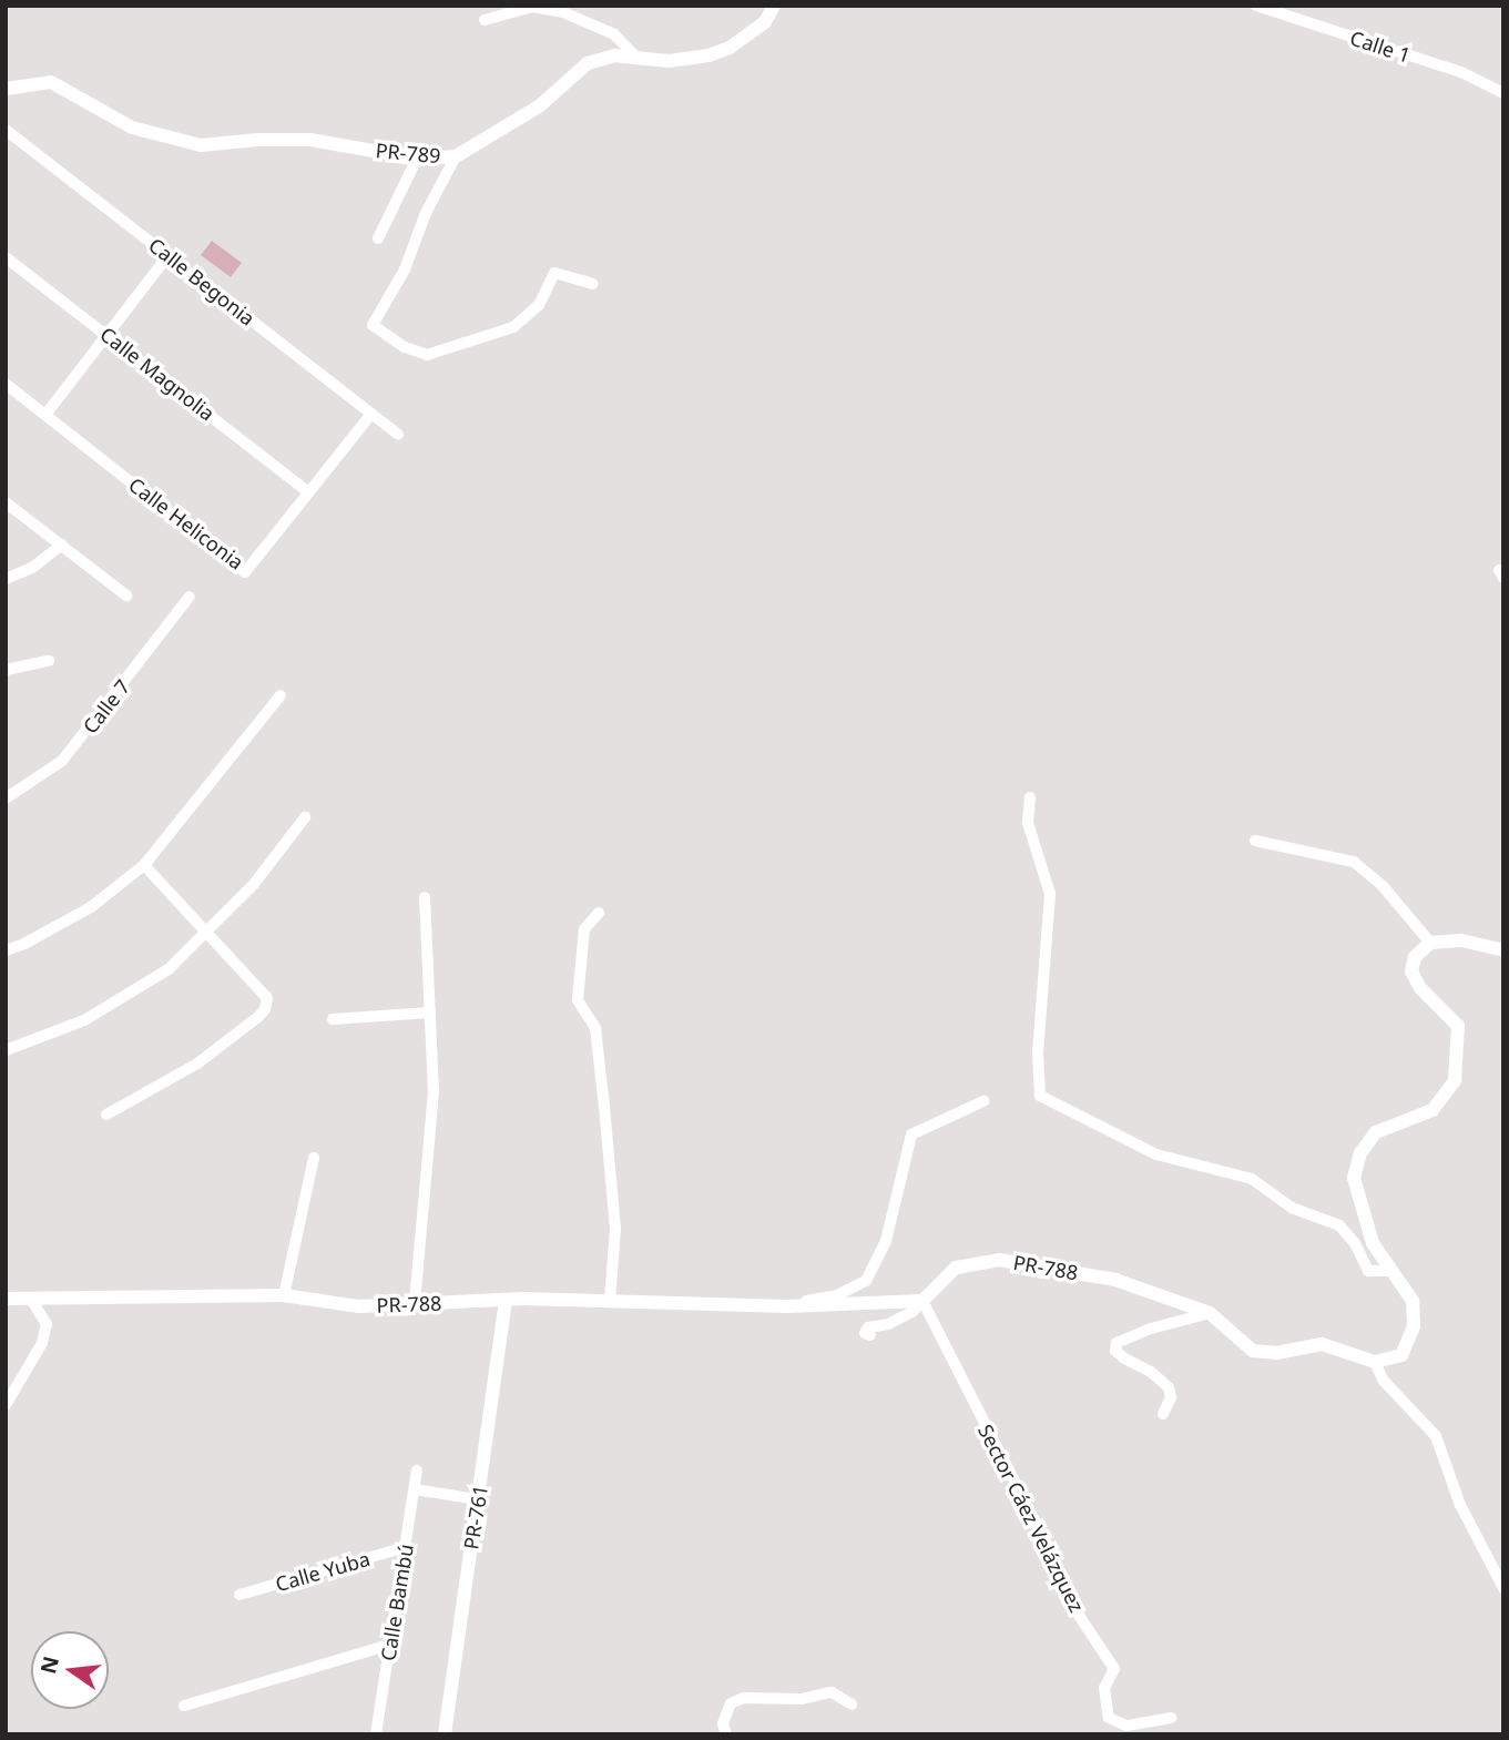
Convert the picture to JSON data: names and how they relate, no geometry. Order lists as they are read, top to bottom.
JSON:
{
  "streets": {
    "street": [
      "Calle 1",
      "PR-789",
      "Calle Begonia",
      "Calle Magnolia",
      "Calle Heliconia",
      "Calle 7",
      "PR-788",
      "PR-761",
      "Sector Cáez Velázquez",
      "Calle Yuba",
      "Calle Bambú"
    ]
  },
  "crossings": [
    ["Calle Begonia", "Calle Heliconia"],
    ["Calle Magnolia", "Calle Heliconia"],
    ["PR-788", "PR-761"],
    ["PR-788", "Sector Cáez Velázquez"],
    ["Calle Yuba", "Calle Bambú"]
  ],
  "north": "left"
}
